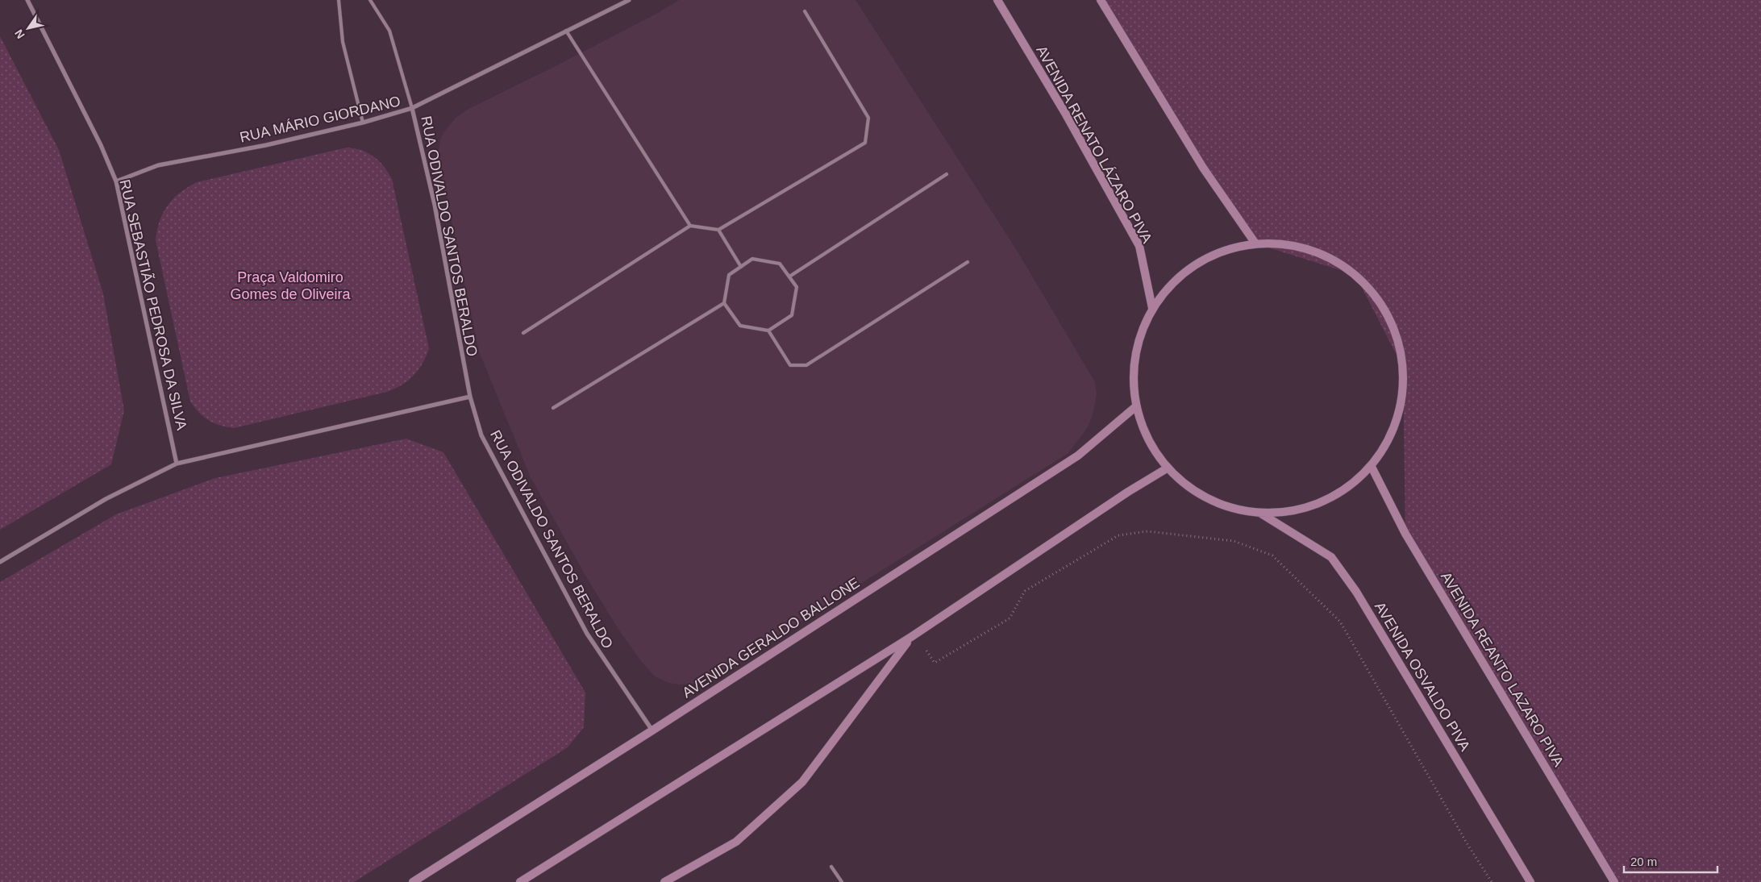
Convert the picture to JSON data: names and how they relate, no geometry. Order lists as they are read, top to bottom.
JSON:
{
  "streets": {
    "main road": [
      "AVENIDA RENATO LÁZARO PIVA",
      "AVENIDA GERALDO BALLONE",
      "AVENIDA REANTO LAZARO PIVA",
      "AVENIDA OSVALDO PIVA"
    ],
    "street": ["RUA MÁRIO GIORDANO", "RUA ODIVALDO SANTOS BERALDO", "RUA SEBASTIÃO PEDROSA DA SILVA"]
  },
  "crossings": [
    ["RUA MÁRIO GIORDANO", "RUA ODIVALDO SANTOS BERALDO"],
    ["RUA MÁRIO GIORDANO", "RUA SEBASTIÃO PEDROSA DA SILVA"],
    ["RUA ODIVALDO SANTOS BERALDO", "AVENIDA GERALDO BALLONE"]
  ],
  "parks": ["Praça Valdomiro Gomes de Oliveira"],
  "scale_bar": "20 m",
  "north": "bottom left"
}
